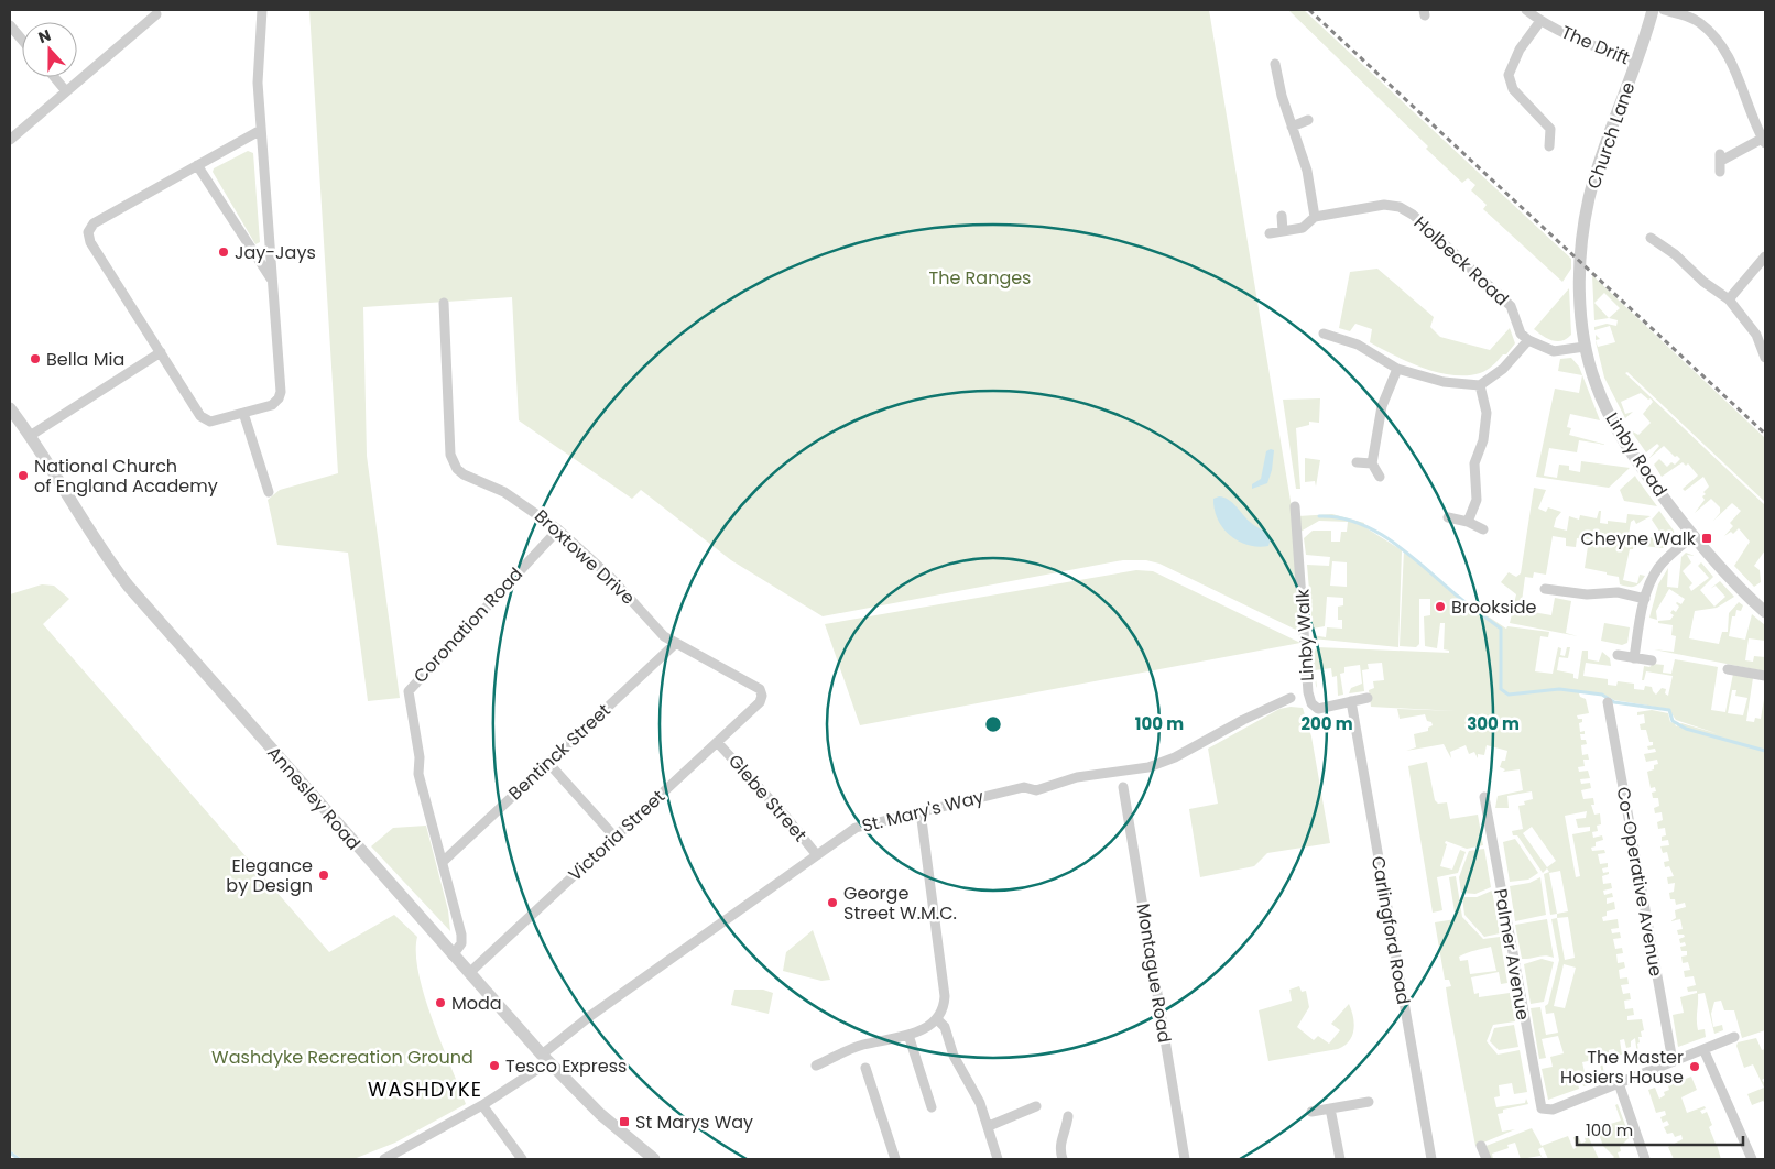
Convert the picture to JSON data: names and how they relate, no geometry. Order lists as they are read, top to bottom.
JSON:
{
  "streets": {
    "street": [
      "The Drift",
      "Church Lane",
      "Holbeck Road",
      "Linby Road",
      "Broxtowe Drive",
      "Coronation Road",
      "Linby Walk",
      "Bentinck Street",
      "Annesley Road",
      "Glebe Street",
      "St. Mary's Way",
      "Victoria Street",
      "Co-Operative Avenue",
      "Carlingford Road",
      "Palmer Avenue",
      "Montague Road"
    ]
  },
  "crossings": [
    ["The Drift", "Church Lane"],
    ["Church Lane", "Linby Road"],
    ["Broxtowe Drive", "Coronation Road"],
    ["Broxtowe Drive", "Bentinck Street"],
    ["Broxtowe Drive", "Victoria Street"],
    ["Coronation Road", "Bentinck Street"],
    ["Coronation Road", "Annesley Road"],
    ["Linby Walk", "St. Mary's Way"],
    ["Linby Walk", "Carlingford Road"],
    ["Annesley Road", "St. Mary's Way"],
    ["Annesley Road", "Victoria Street"],
    ["Glebe Street", "St. Mary's Way"],
    ["Glebe Street", "Victoria Street"]
  ],
  "districts": ["WASHDYKE"],
  "parks": ["The Ranges", "Washdyke Recreation Ground"],
  "places": {
    "other": [
      "Jay-Jays",
      "Bella Mia",
      "National Church of England Academy",
      "Brookside",
      "Elegance by Design",
      "George Street W.M.C.",
      "Moda",
      "Tesco Express",
      "The Master Hosiers House"
    ],
    "transit": ["Cheyne Walk", "St Marys Way"]
  },
  "scale_bar": "100 m",
  "north": "top",
  "rings": ["100 m", "200 m", "300 m"]
}
